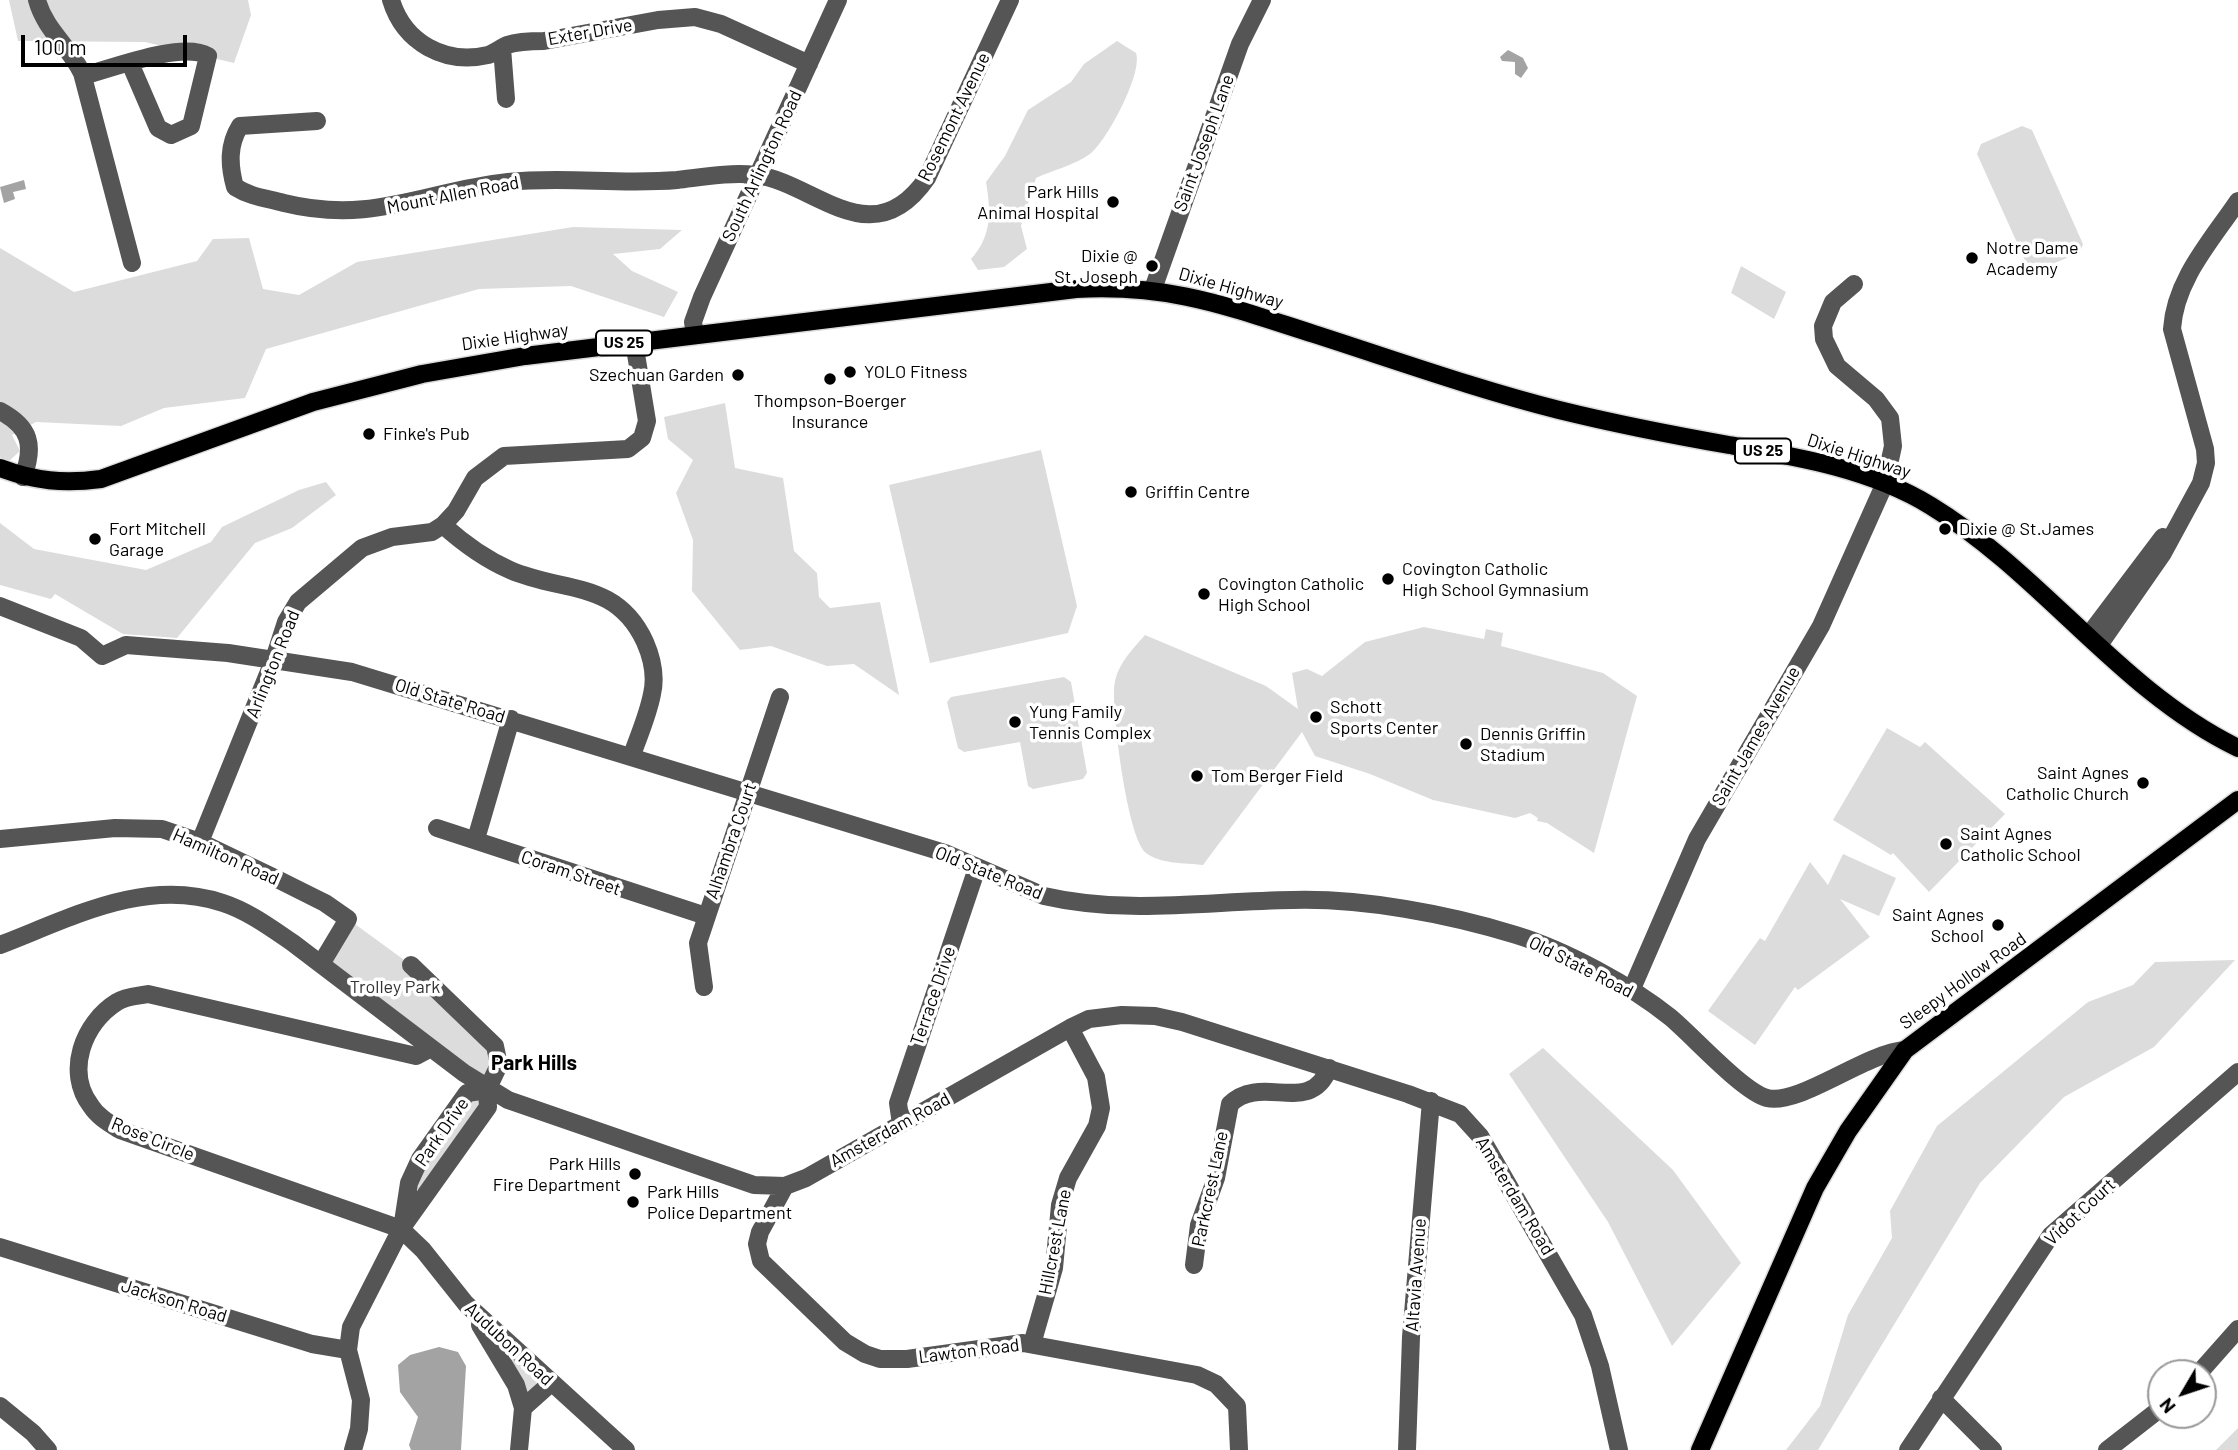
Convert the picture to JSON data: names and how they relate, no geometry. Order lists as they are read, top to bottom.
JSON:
{
  "streets": {
    "main road": ["Dixie Highway", "US 25", "Sleepy Hollow Road"],
    "street": [
      "Exter Drive",
      "Rosemont Avenue",
      "Saint Joseph Lane",
      "South Arlington Road",
      "Mount Allen Road",
      "Arlington Road",
      "Old State Road",
      "Saint James Avenue",
      "Alhambra Court",
      "Hamilton Road",
      "Coram Street",
      "Terrace Drive",
      "Amsterdam Road",
      "Park Drive",
      "Rose Circle",
      "Parkcrest Lane",
      "Vidot Court",
      "Hillcrest Lane",
      "Altavia Avenue",
      "Jackson Road",
      "Audubon Road",
      "Lawton Road"
    ]
  },
  "crossings": [
    ["Exter Drive", "South Arlington Road"],
    ["Rosemont Avenue", "South Arlington Road"],
    ["Rosemont Avenue", "Mount Allen Road"],
    ["Saint Joseph Lane", "Dixie Highway"],
    ["South Arlington Road", "Mount Allen Road"],
    ["South Arlington Road", "Dixie Highway"],
    ["Dixie Highway", "Saint James Avenue"],
    ["Arlington Road", "Old State Road"],
    ["Arlington Road", "Hamilton Road"],
    ["Old State Road", "Saint James Avenue"],
    ["Old State Road", "Alhambra Court"],
    ["Old State Road", "Sleepy Hollow Road"],
    ["Old State Road", "Terrace Drive"],
    ["Alhambra Court", "Coram Street"],
    ["Hamilton Road", "Amsterdam Road"],
    ["Terrace Drive", "Amsterdam Road"],
    ["Amsterdam Road", "Park Drive"],
    ["Amsterdam Road", "Rose Circle"],
    ["Amsterdam Road", "Parkcrest Lane"],
    ["Amsterdam Road", "Hillcrest Lane"],
    ["Amsterdam Road", "Altavia Avenue"],
    ["Amsterdam Road", "Lawton Road"],
    ["Park Drive", "Rose Circle"],
    ["Park Drive", "Audubon Road"],
    ["Rose Circle", "Audubon Road"],
    ["Hillcrest Lane", "Lawton Road"]
  ],
  "districts": ["Park Hills"],
  "parks": ["Trolley Park"],
  "places": [
    "Park Hills Animal Hospital",
    "Notre Dame Academy",
    "Dixie @ St. Joseph",
    "YOLO Fitness",
    "Szechuan Garden",
    "Thompson-Boerger Insurance",
    "Finke's Pub",
    "Griffin Centre",
    "Dixie @ St.James",
    "Fort Mitchell Garage",
    "Covington Catholic High School Gymnasium",
    "Covington Catholic High School",
    "Schott Sports Center",
    "Yung Family Tennis Complex",
    "Dennis Griffin Stadium",
    "Tom Berger Field",
    "Saint Agnes Catholic Church",
    "Saint Agnes Catholic School",
    "Saint Agnes School",
    "Park Hills Fire Department",
    "Park Hills Police Department"
  ],
  "scale_bar": "100 m",
  "north": "bottom left"
}
